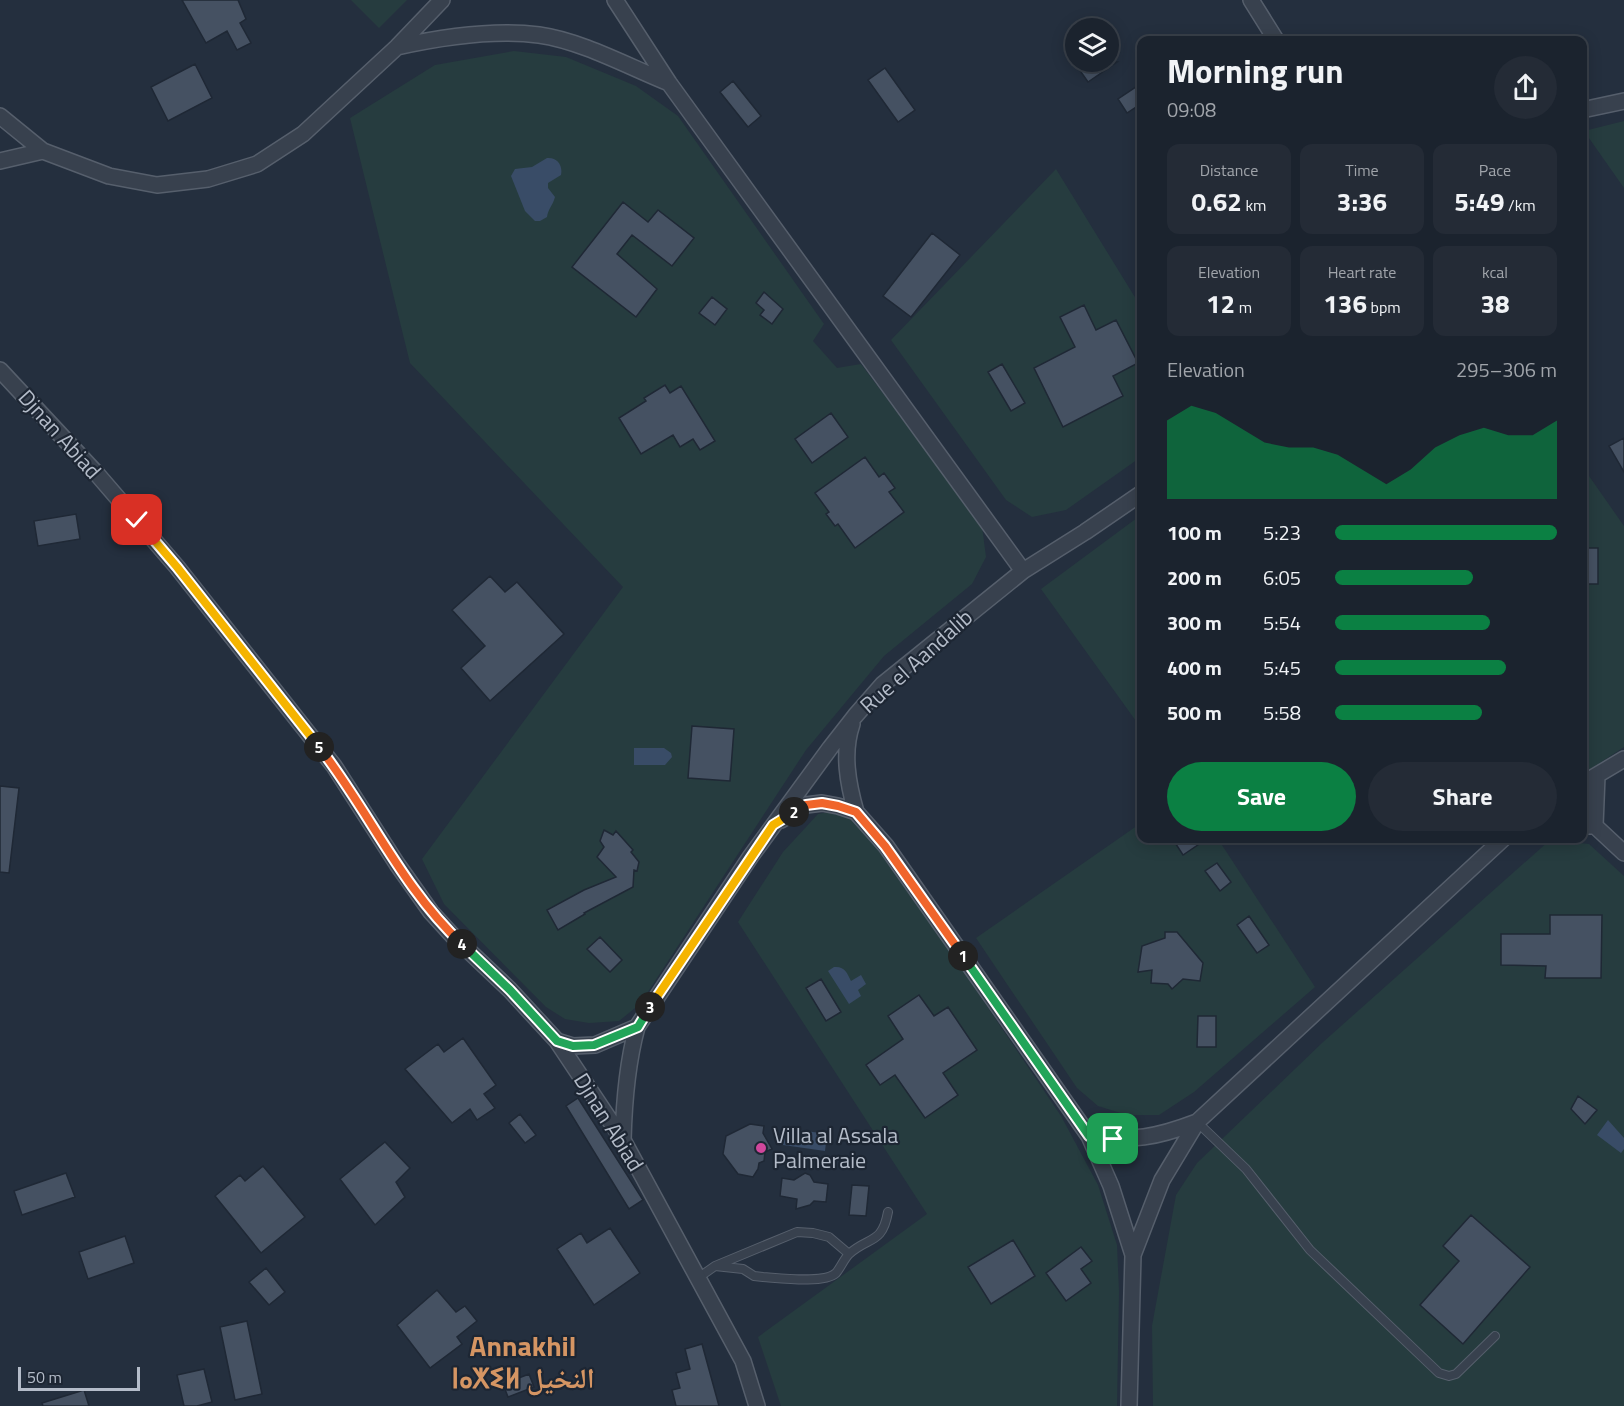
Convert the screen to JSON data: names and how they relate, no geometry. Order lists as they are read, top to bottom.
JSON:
{
  "streets": {
    "street": ["Djnan Abiad", "Rue el Aandalib"]
  },
  "crossings": [
    ["Djnan Abiad", "Rue el Aandalib"]
  ],
  "districts": ["Annakhil ⵏⴰⵅⵉⵍ النخيل"],
  "places": ["Villa al Assala Palmeraie"],
  "scale_bar": "50 m",
  "page": {
    "heading": ["Morning run", "09:08"],
    "stats": [
      ["Distance", "0.62 km"],
      ["Time", "3:36"],
      ["Pace", "5:49 /km"],
      ["Elevation", "12 m"],
      ["Heart rate", "136 bpm"],
      ["kcal", "38"]
    ],
    "chart": ["Elevation", "295–306 m"],
    "list": [
      {
        "name": "100 m",
        "note": "5:23"
      },
      {
        "name": "200 m",
        "note": "6:05"
      },
      {
        "name": "300 m",
        "note": "5:54"
      },
      {
        "name": "400 m",
        "note": "5:45"
      },
      {
        "name": "500 m",
        "note": "5:58"
      }
    ],
    "pins": [
      "5",
      "2",
      "4",
      "1",
      "3"
    ],
    "buttons": ["Save", "Share"],
    "scale": "50 m"
  }
}
